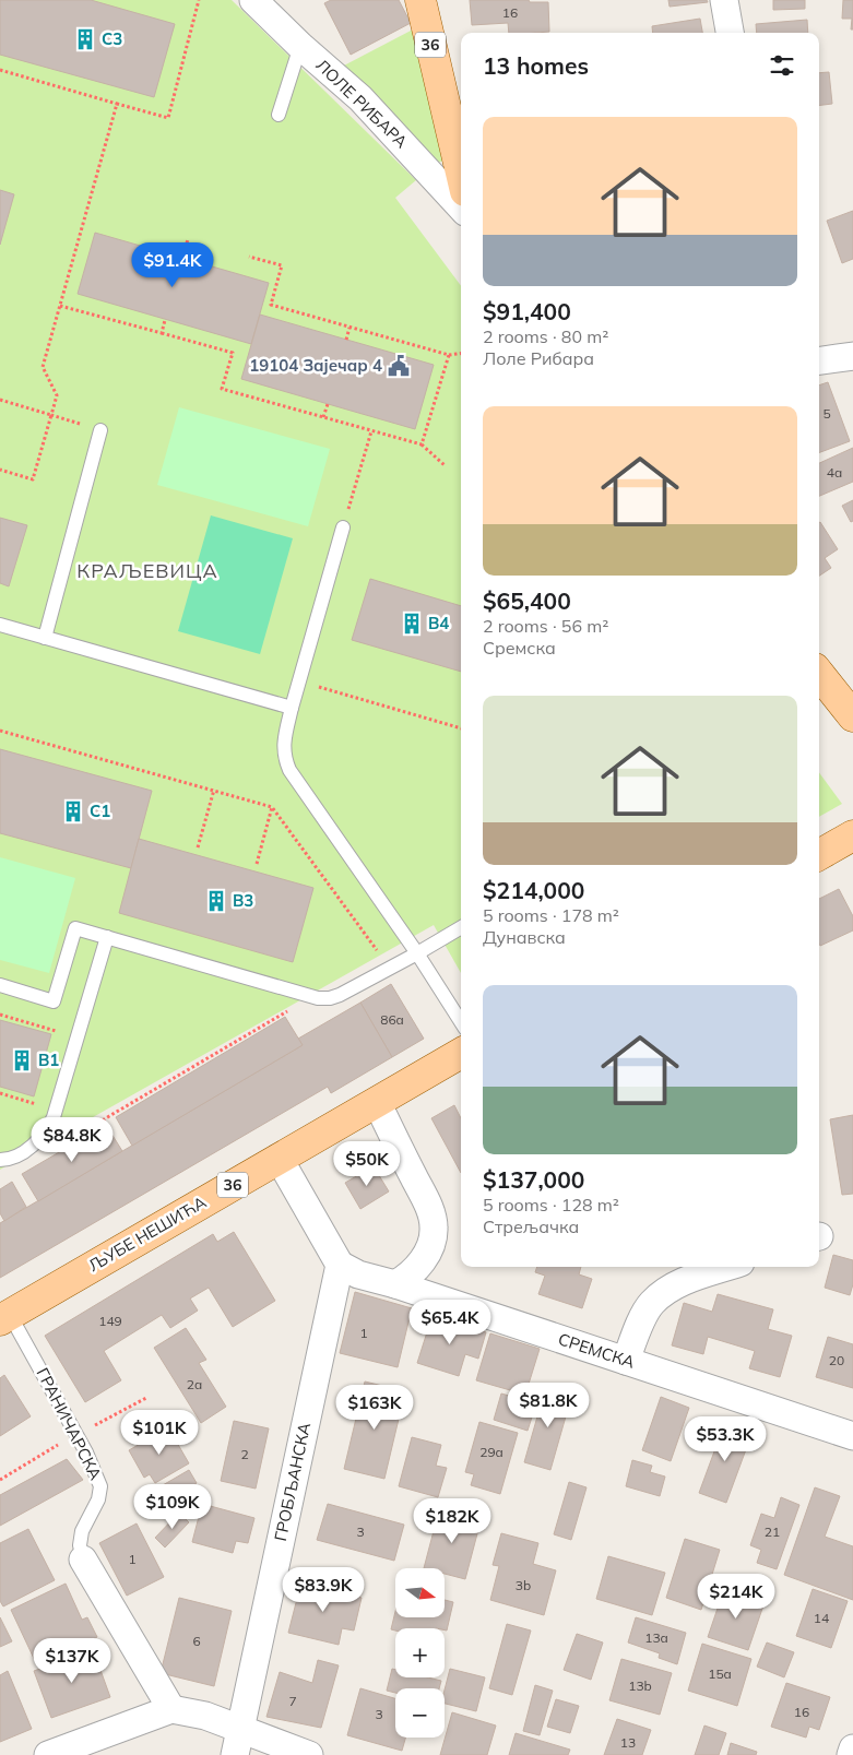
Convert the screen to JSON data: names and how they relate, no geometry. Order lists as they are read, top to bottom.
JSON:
{
  "streets": {
    "main road": ["36", "ЉУБЕ НЕШИЋА"],
    "street": [
      "ЛОЛЕ РИБАРА",
      "СРЕМСКА",
      "ГРАНИЧАРСКА",
      "ГРОБЉАНСКА"
    ]
  },
  "crossings": [
    ["ЉУБЕ НЕШИЋА", "ГРАНИЧАРСКА"],
    ["СРЕМСКА", "ГРОБЉАНСКА"]
  ],
  "districts": ["КРАЉЕВИЦА"],
  "places": {
    "building": [
      "C3",
      "B4",
      "C1",
      "B3",
      "B1"
    ],
    "public building": ["19104 Зајечар 4"]
  },
  "house_numbers": [
    "16",
    "5",
    "4a",
    "86a",
    "149",
    "1",
    "20",
    "2a",
    "29a",
    "2",
    "3",
    "21",
    "1",
    "3b",
    "14",
    "13a",
    "6",
    "15a",
    "13b",
    "7",
    "16",
    "3",
    "13"
  ],
  "north": "right",
  "page": {
    "heading": "13 homes",
    "list": [
      {
        "name": "$91,400",
        "note": "2 rooms · 80 m² · Лоле Рибара"
      },
      {
        "name": "$65,400",
        "note": "2 rooms · 56 m² · Сремска"
      },
      {
        "name": "$214,000",
        "note": "5 rooms · 178 m² · Дунавска"
      },
      {
        "name": "$137,000",
        "note": "5 rooms · 128 m² · Стрељачка"
      }
    ],
    "price": [
      "$91.4K",
      "$84.8K",
      "$50K",
      "$65.4K",
      "$81.8K",
      "$163K",
      "$101K",
      "$53.3K",
      "$109K",
      "$182K",
      "$83.9K",
      "$214K",
      "$137K"
    ],
    "map_buttons": ["+", "−"]
  }
}
